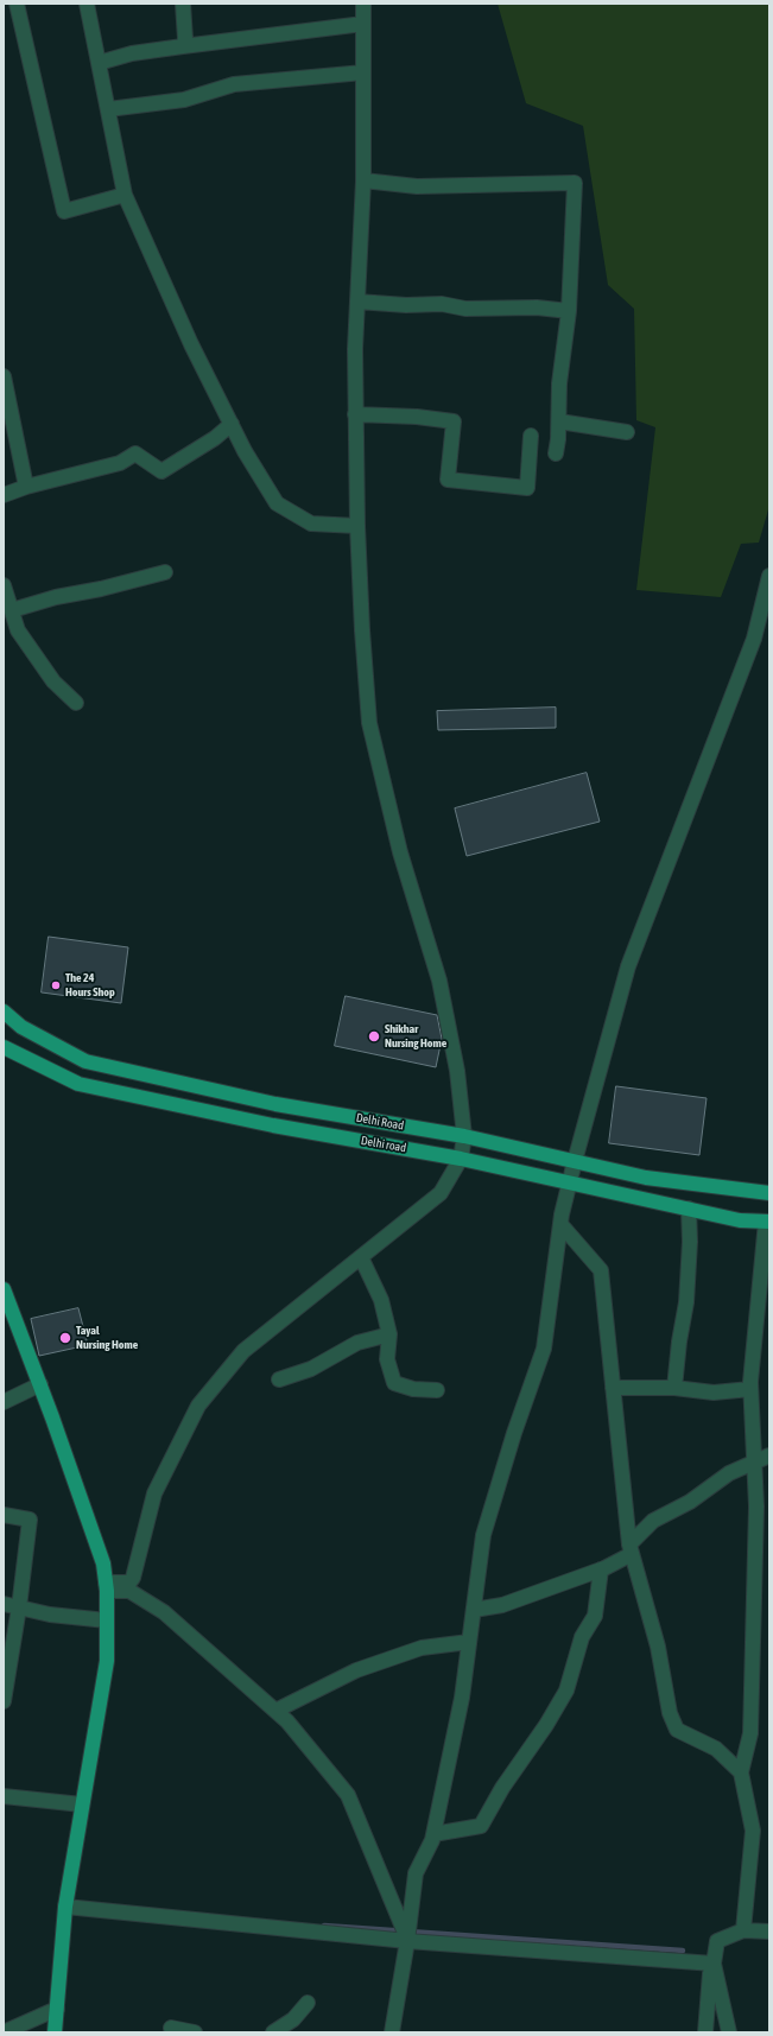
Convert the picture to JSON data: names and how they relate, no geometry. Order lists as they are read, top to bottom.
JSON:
{
  "streets": {
    "main road": ["Delhi Road", "Delhi road"]
  },
  "places": ["The 24 Hours Shop", "Shikhar Nursing Home", "Tayal Nursing Home"]
}
